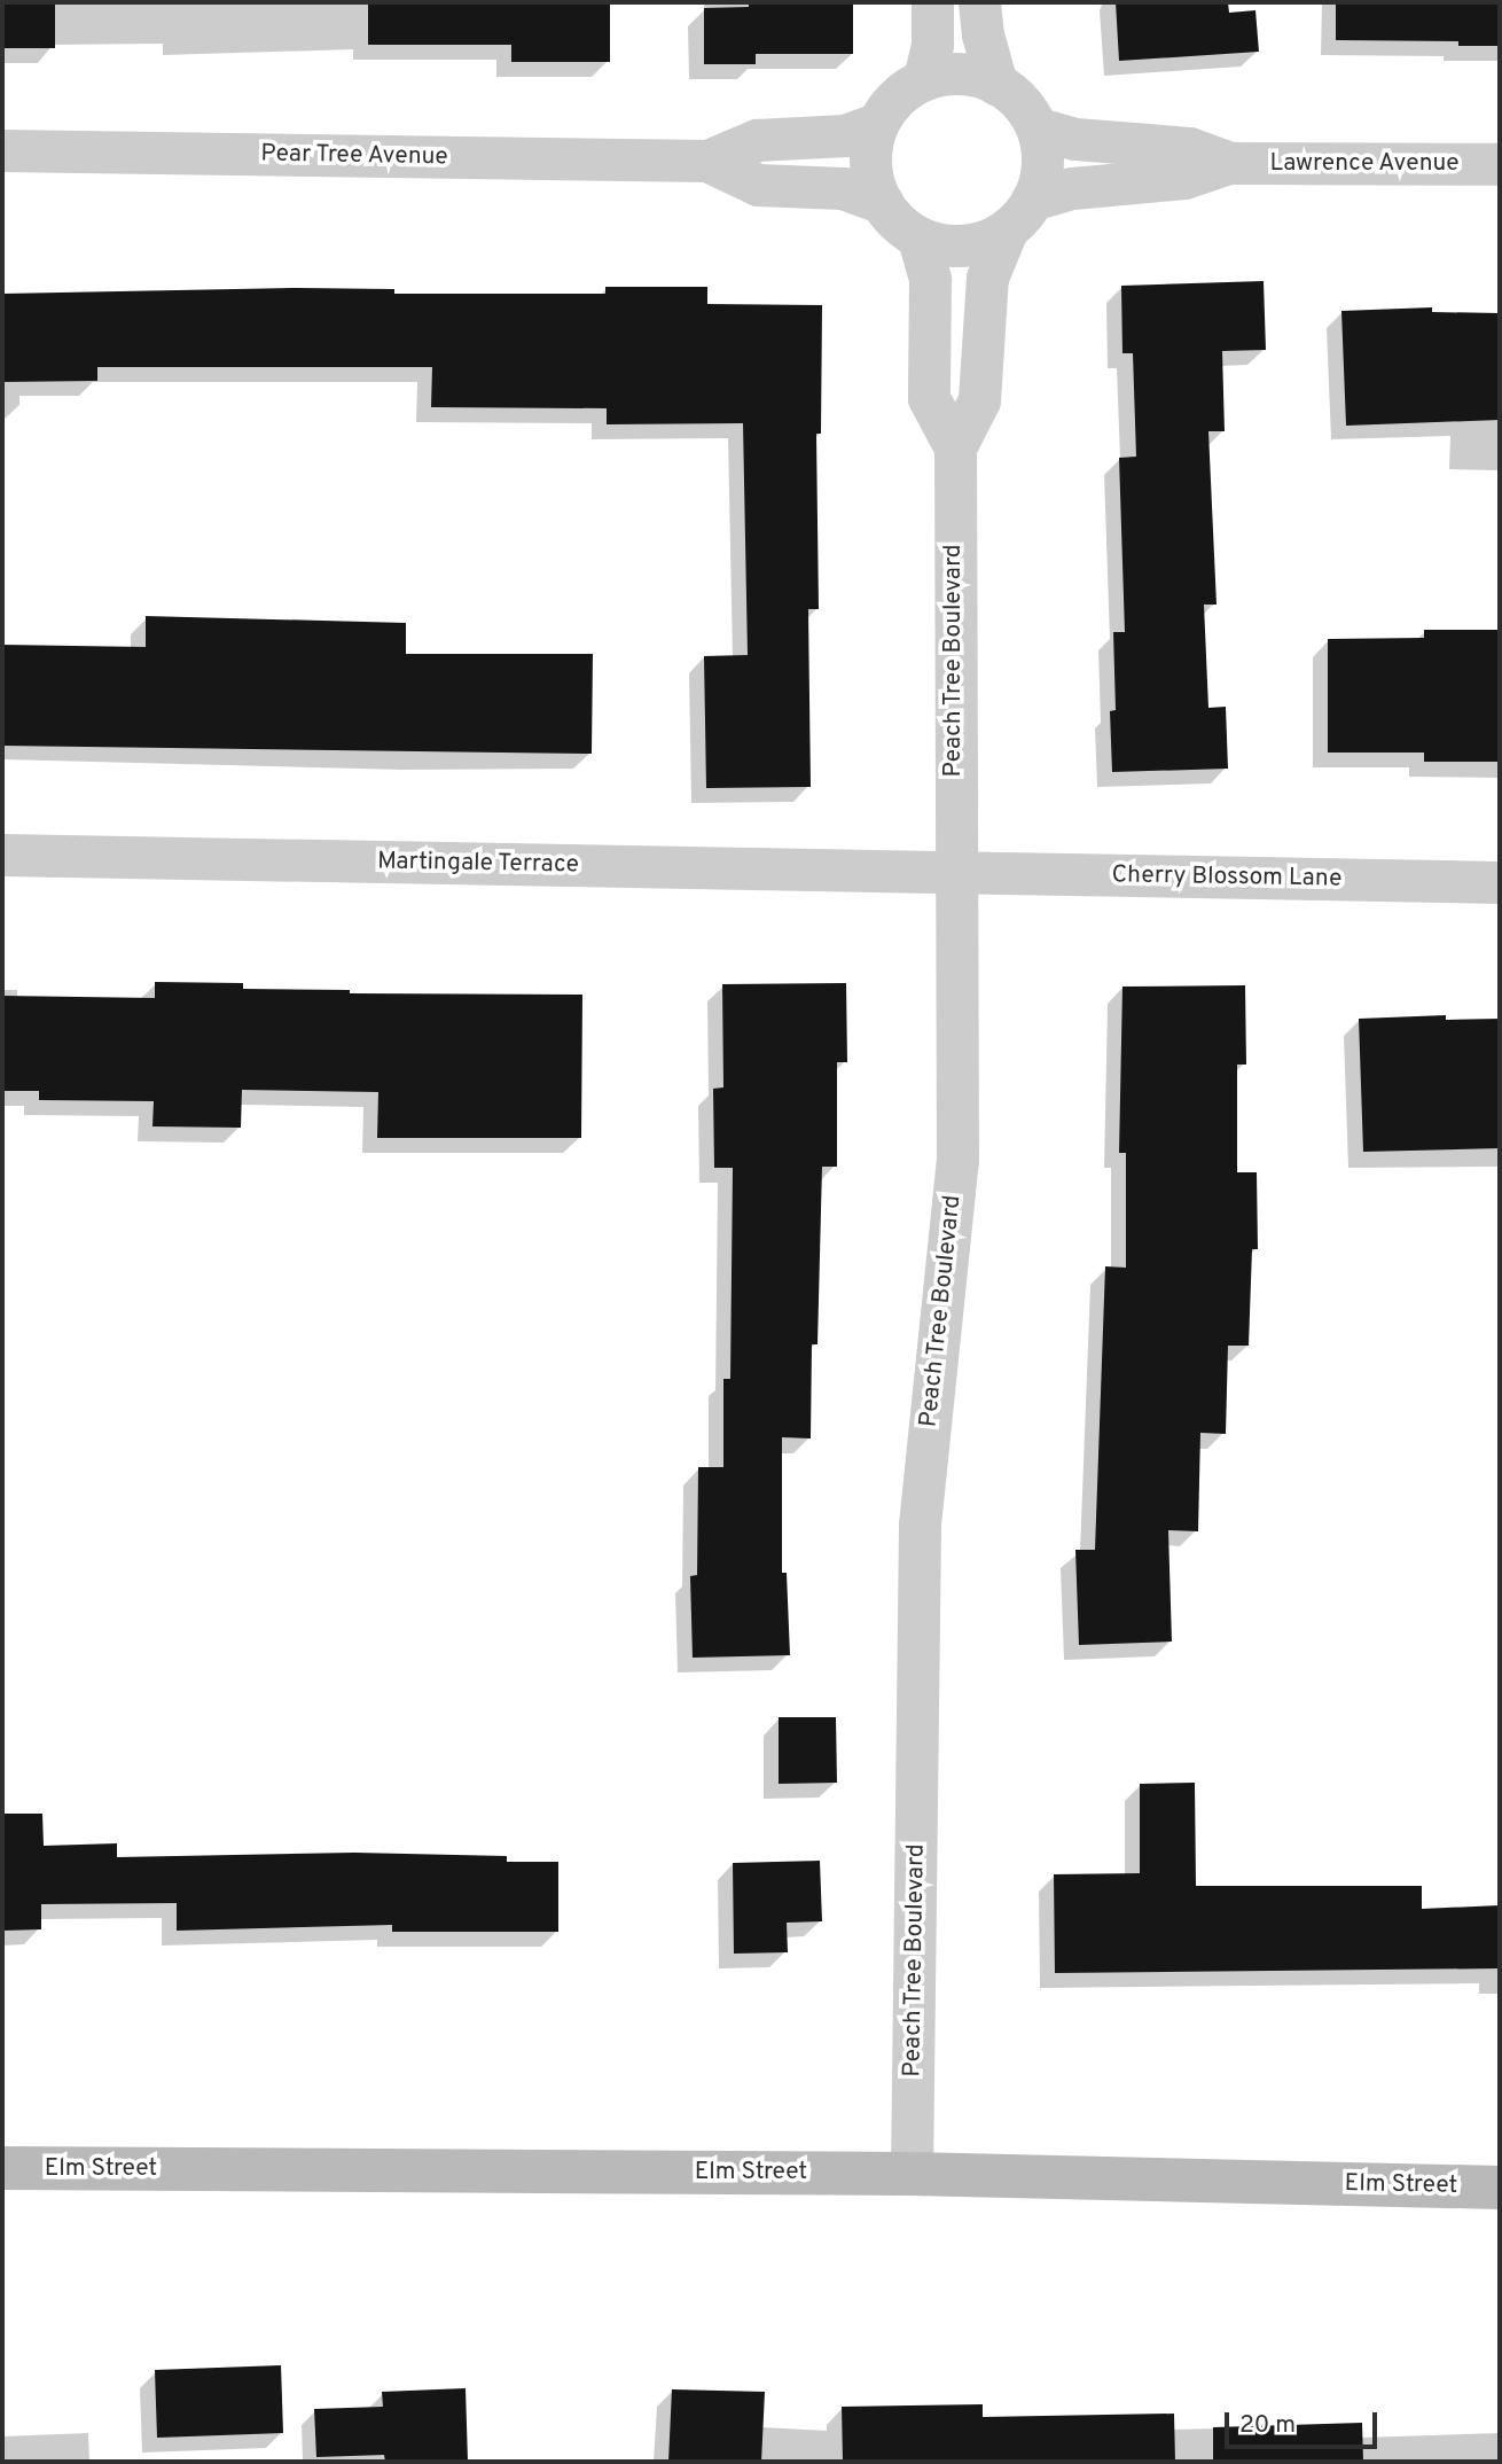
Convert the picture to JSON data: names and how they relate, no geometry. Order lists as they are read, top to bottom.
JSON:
{
  "streets": {
    "main road": ["Elm Street"],
    "street": [
      "Pear Tree Avenue",
      "Lawrence Avenue",
      "Peach Tree Boulevard",
      "Martingale Terrace",
      "Cherry Blossom Lane"
    ]
  },
  "crossings": [
    ["Pear Tree Avenue", "Lawrence Avenue"],
    ["Pear Tree Avenue", "Peach Tree Boulevard"],
    ["Lawrence Avenue", "Peach Tree Boulevard"],
    ["Peach Tree Boulevard", "Martingale Terrace"],
    ["Peach Tree Boulevard", "Cherry Blossom Lane"],
    ["Peach Tree Boulevard", "Elm Street"],
    ["Martingale Terrace", "Cherry Blossom Lane"]
  ],
  "scale_bar": "20 m"
}
